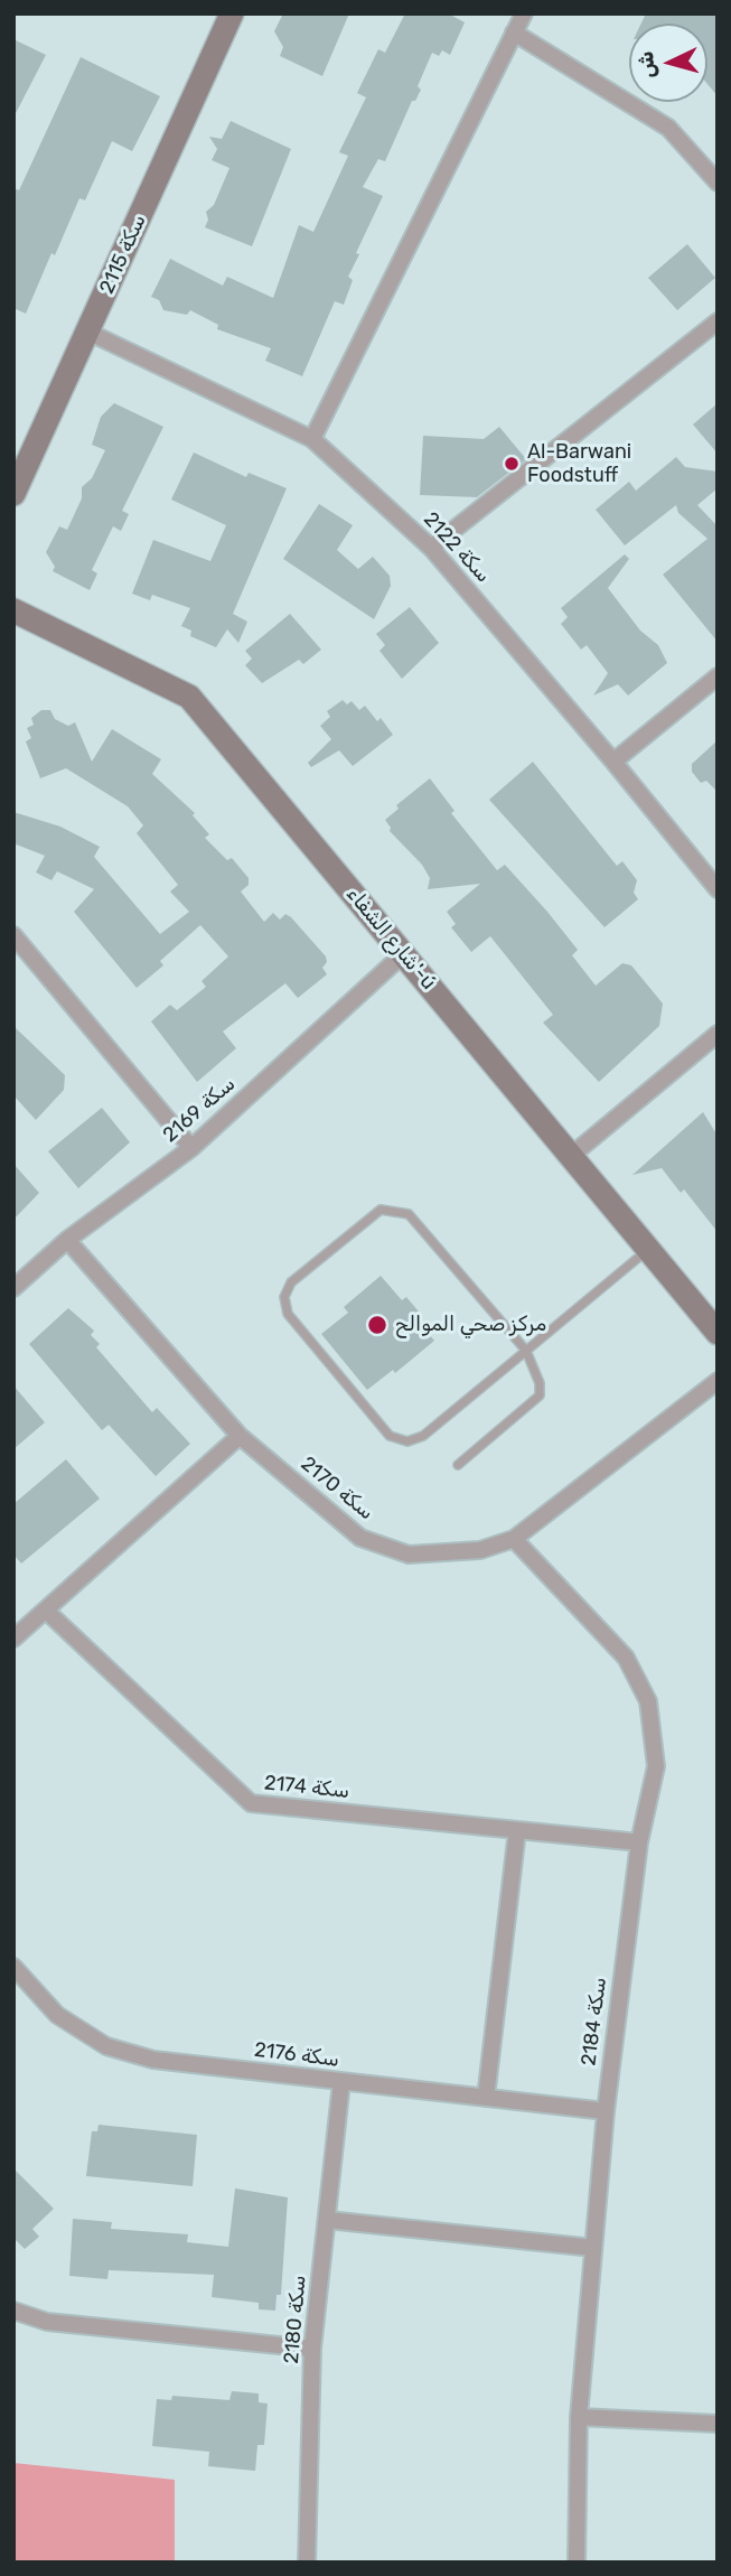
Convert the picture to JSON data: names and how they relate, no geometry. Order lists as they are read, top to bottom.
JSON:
{
  "streets": {
    "street": [
      "سكة 2115",
      "سكة 2122",
      "شارع الشفاء'-ú",
      "سكة 2169",
      "سكة 2170",
      "سكة 2174",
      "سكة 2184",
      "سكة 2176",
      "سكة 2180"
    ]
  },
  "crossings": [
    ["سكة 2115", "سكة 2122"],
    ["شارع الشفاء'-ú", "سكة 2169"],
    ["سكة 2169", "سكة 2170"],
    ["سكة 2170", "سكة 2184"],
    ["سكة 2174", "سكة 2184"],
    ["سكة 2184", "سكة 2176"],
    ["سكة 2176", "سكة 2180"]
  ],
  "places": ["Al-Barwani Foodstuff", "مركز صحي الموالح"],
  "north": "left"
}
